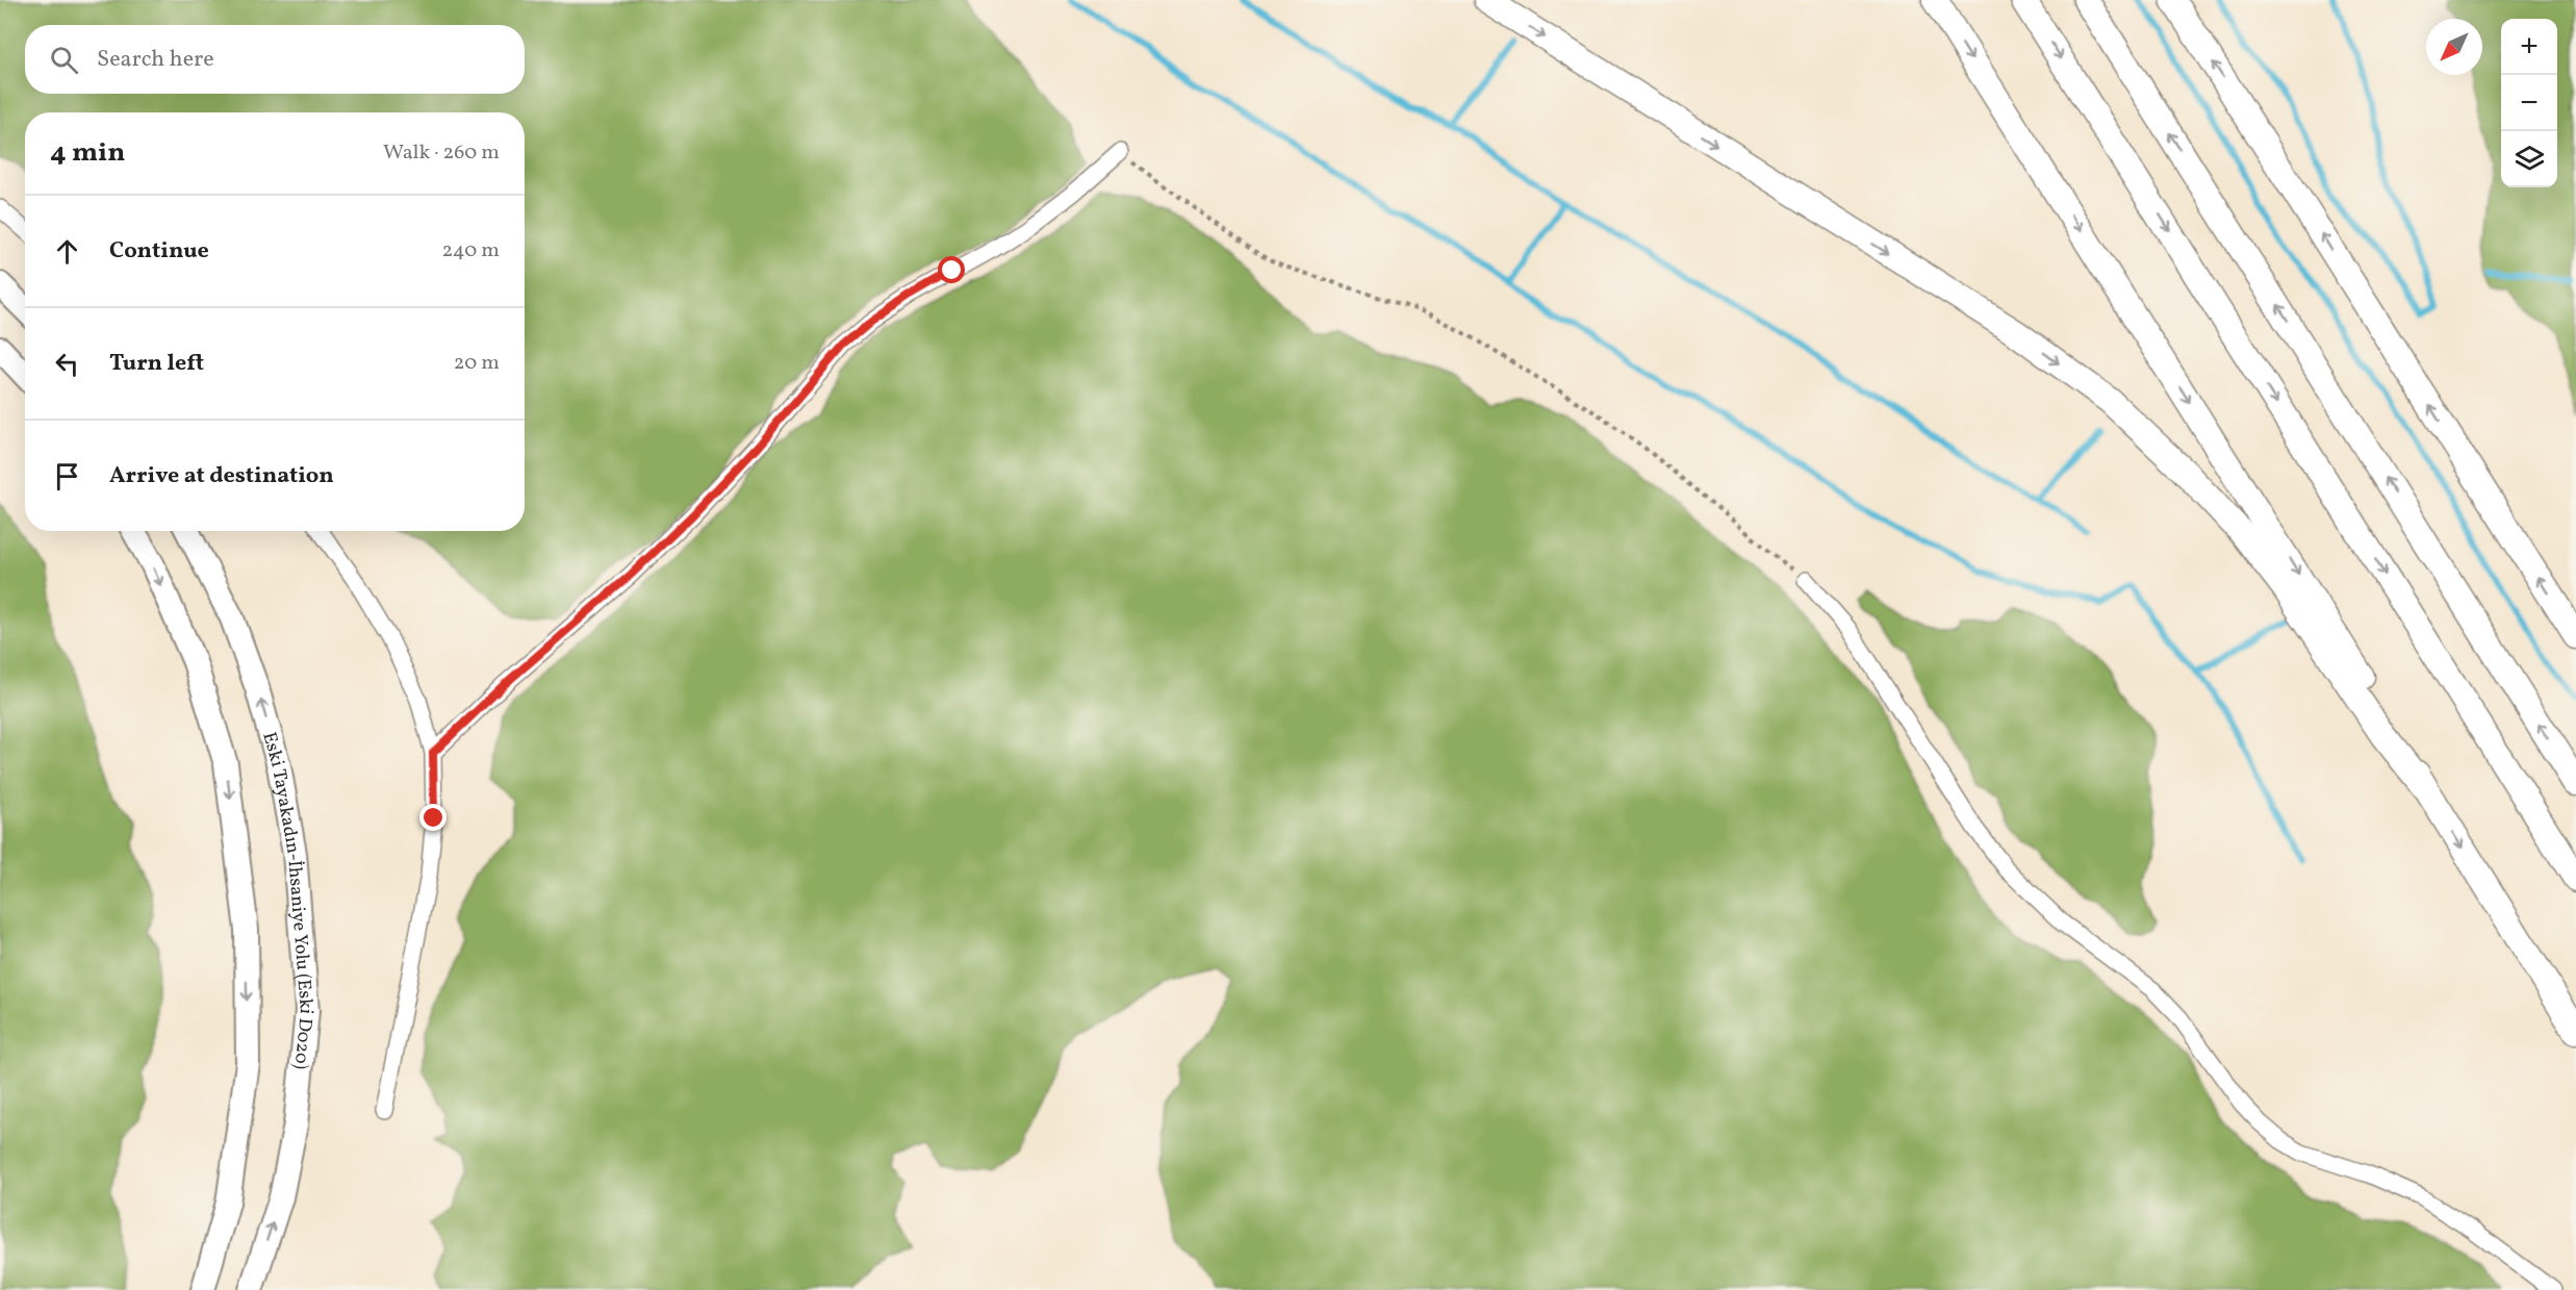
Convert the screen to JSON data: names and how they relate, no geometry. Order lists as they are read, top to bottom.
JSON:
{
  "streets": {
    "main road": ["Eski Tayakadın-İhsaniye Yolu (Eski D020)"]
  },
  "north": "bottom left",
  "page": {
    "map_buttons": ["+", "−"],
    "search": "Search here",
    "heading": ["4 min", "Walk · 260 m"],
    "list": [
      ["Continue", "240 m"],
      ["Turn left", "20 m"],
      "Arrive at destination"
    ]
  }
}
